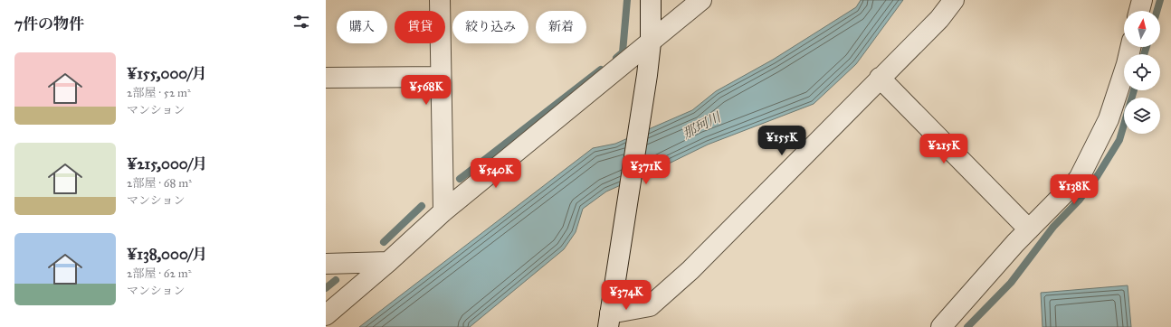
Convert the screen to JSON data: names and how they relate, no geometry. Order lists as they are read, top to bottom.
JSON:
{
  "water": ["那珂川"],
  "north": "top",
  "page": {
    "heading": "7件の物件",
    "chip": [
      "購入",
      "賃貸",
      "絞り込み",
      "新着"
    ],
    "list": [
      {
        "name": "¥155,000/月",
        "note": "2部屋 · 52 m² · マンション"
      },
      {
        "name": "¥215,000/月",
        "note": "2部屋 · 68 m² · マンション"
      },
      {
        "name": "¥138,000/月",
        "note": "2部屋 · 62 m² · マンション"
      }
    ],
    "price": [
      "¥568K",
      "¥155K",
      "¥215K",
      "¥371K",
      "¥540K",
      "¥138K",
      "¥374K"
    ]
  }
}
